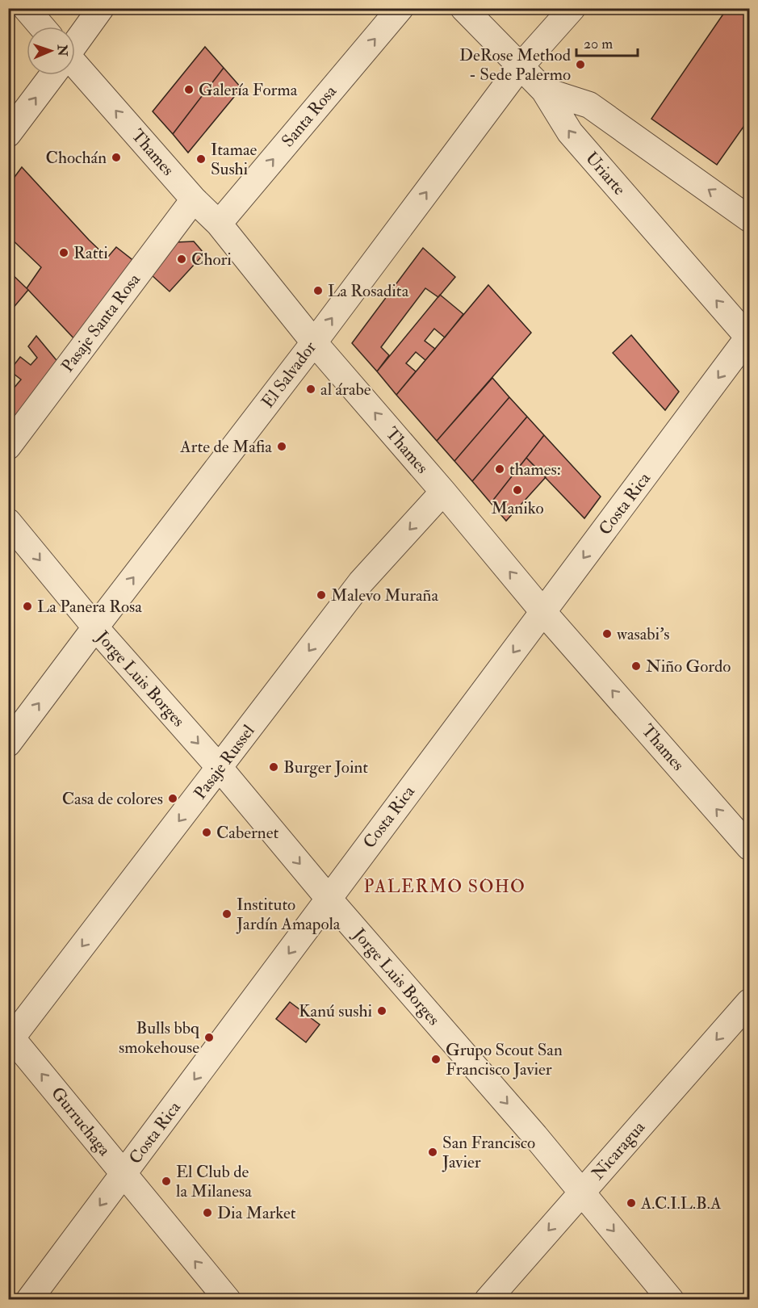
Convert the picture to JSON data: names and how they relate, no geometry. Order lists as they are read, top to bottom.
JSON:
{
  "streets": {
    "street": [
      "Santa Rosa",
      "Thames",
      "Uriarte",
      "Pasaje Santa Rosa",
      "El Salvador",
      "Costa Rica",
      "Jorge Luis Borges",
      "Pasaje Russel",
      "Gurruchaga",
      "Nicaragua"
    ]
  },
  "crossings": [
    ["Santa Rosa", "Thames"],
    ["Thames", "Pasaje Santa Rosa"],
    ["Thames", "El Salvador"],
    ["Thames", "Costa Rica"],
    ["Thames", "Pasaje Russel"],
    ["Uriarte", "El Salvador"],
    ["Uriarte", "Costa Rica"],
    ["El Salvador", "Jorge Luis Borges"],
    ["Costa Rica", "Jorge Luis Borges"],
    ["Costa Rica", "Gurruchaga"],
    ["Jorge Luis Borges", "Pasaje Russel"],
    ["Jorge Luis Borges", "Nicaragua"],
    ["Pasaje Russel", "Gurruchaga"]
  ],
  "one_way": [
    "Santa Rosa",
    "Thames",
    "El Salvador",
    "Costa Rica",
    "Jorge Luis Borges",
    "Pasaje Russel",
    "Gurruchaga",
    "Nicaragua"
  ],
  "districts": ["PALERMO SOHO"],
  "places": [
    "DeRose Method - Sede Palermo",
    "Galería Forma",
    "Chochán",
    "Itamae Sushi",
    "Ratti",
    "Chori",
    "La Rosadita",
    "al árabe",
    "Arte de Mafia",
    "thames:",
    "Maniko",
    "Malevo Muraña",
    "La Panera Rosa",
    "wasabi's",
    "Niño Gordo",
    "Burger Joint",
    "Casa de colores",
    "Cabernet",
    "Instituto Jardín Amapola",
    "Kanú sushi",
    "Bulls bbq smokehouse",
    "Grupo Scout San Francisco Javier",
    "San Francisco Javier",
    "El Club de la Milanesa",
    "A.C.I.L.B.A",
    "Dia Market"
  ],
  "scale_bar": "20 m",
  "north": "right"
}
